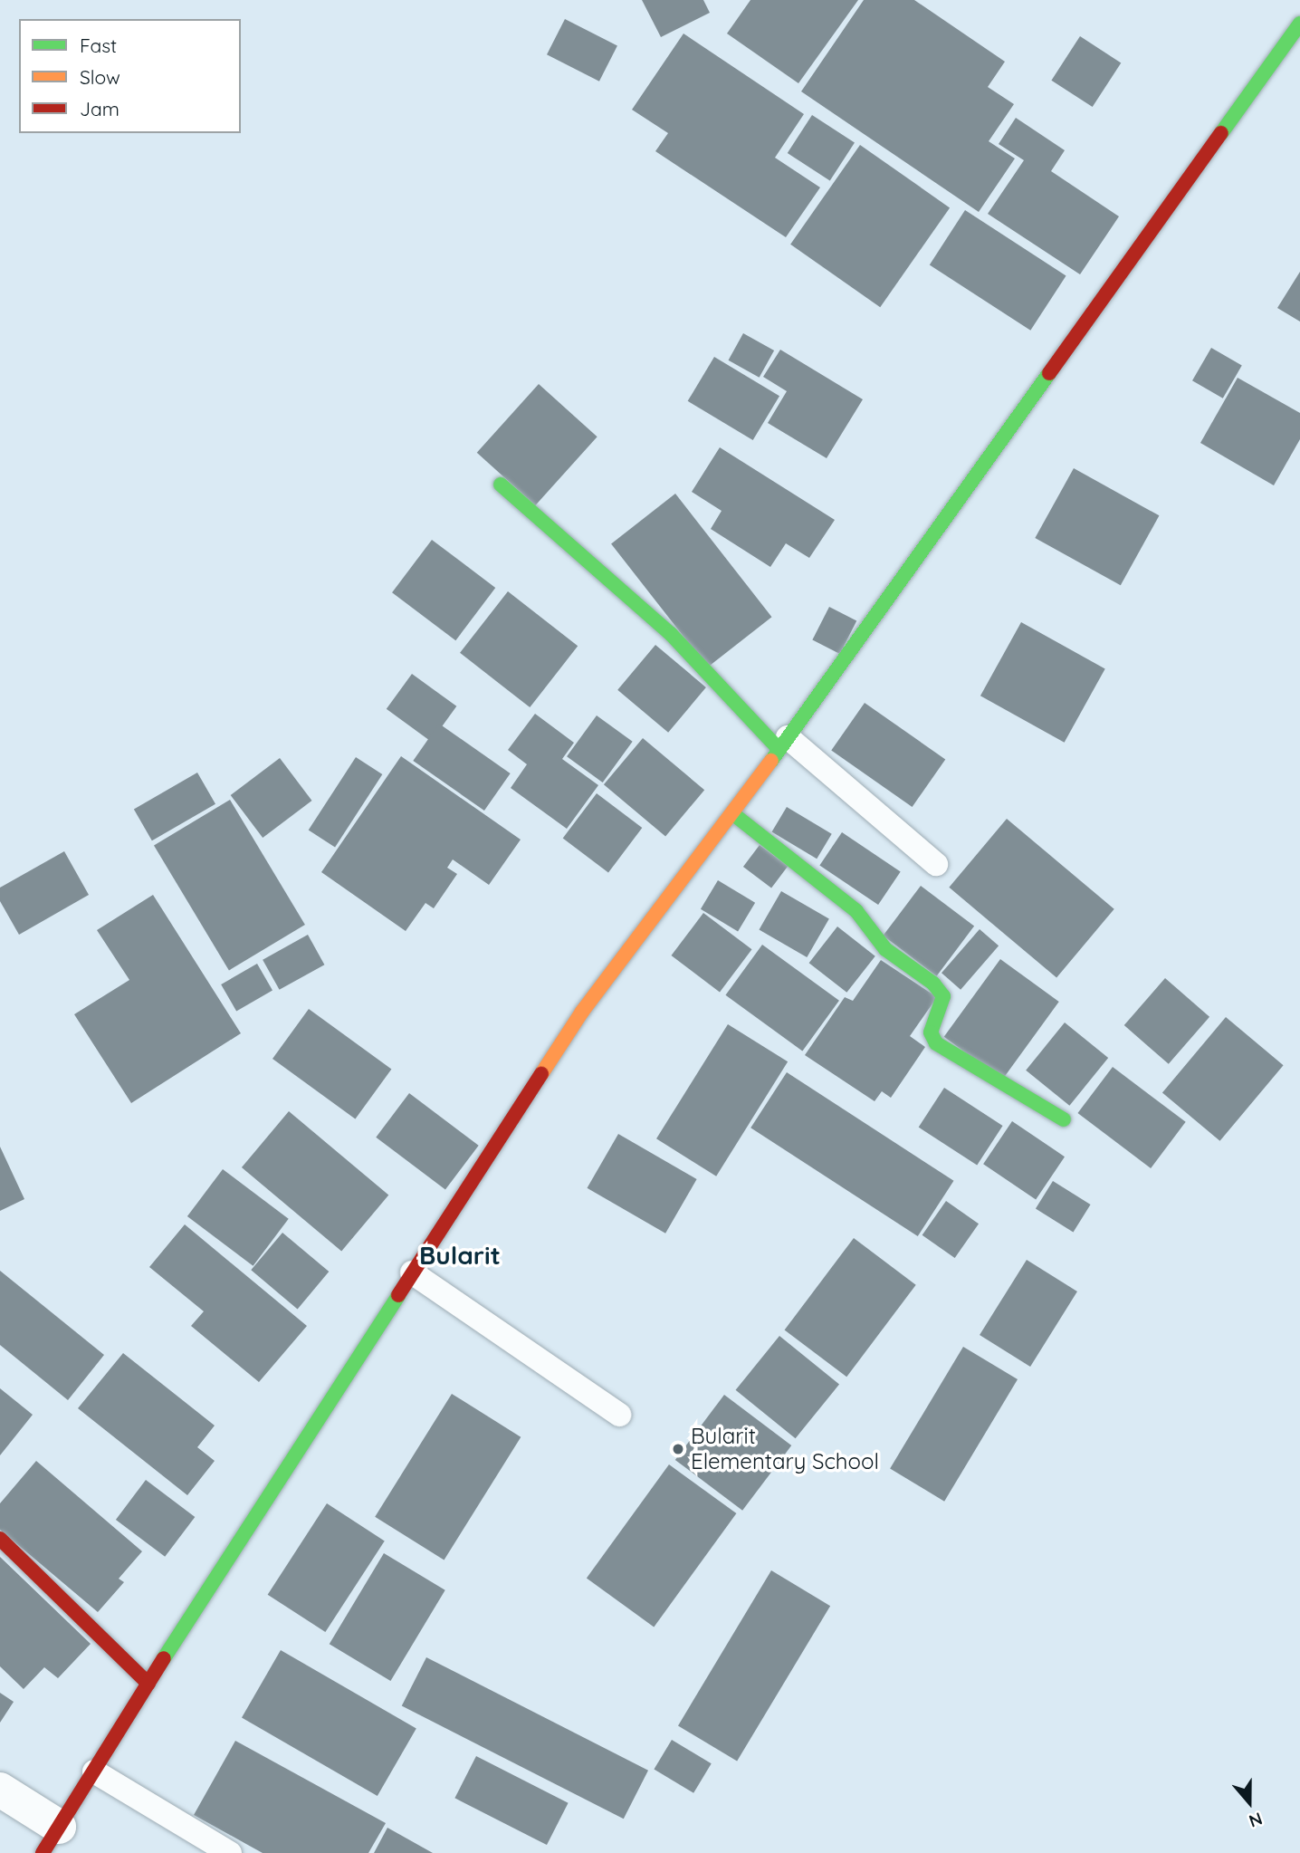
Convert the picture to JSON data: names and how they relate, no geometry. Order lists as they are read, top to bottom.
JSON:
{
  "districts": ["Bularit"],
  "places": ["Bularit Elementary School"],
  "legend": ["Fast", "Slow", "Jam"],
  "north": "bottom"
}
